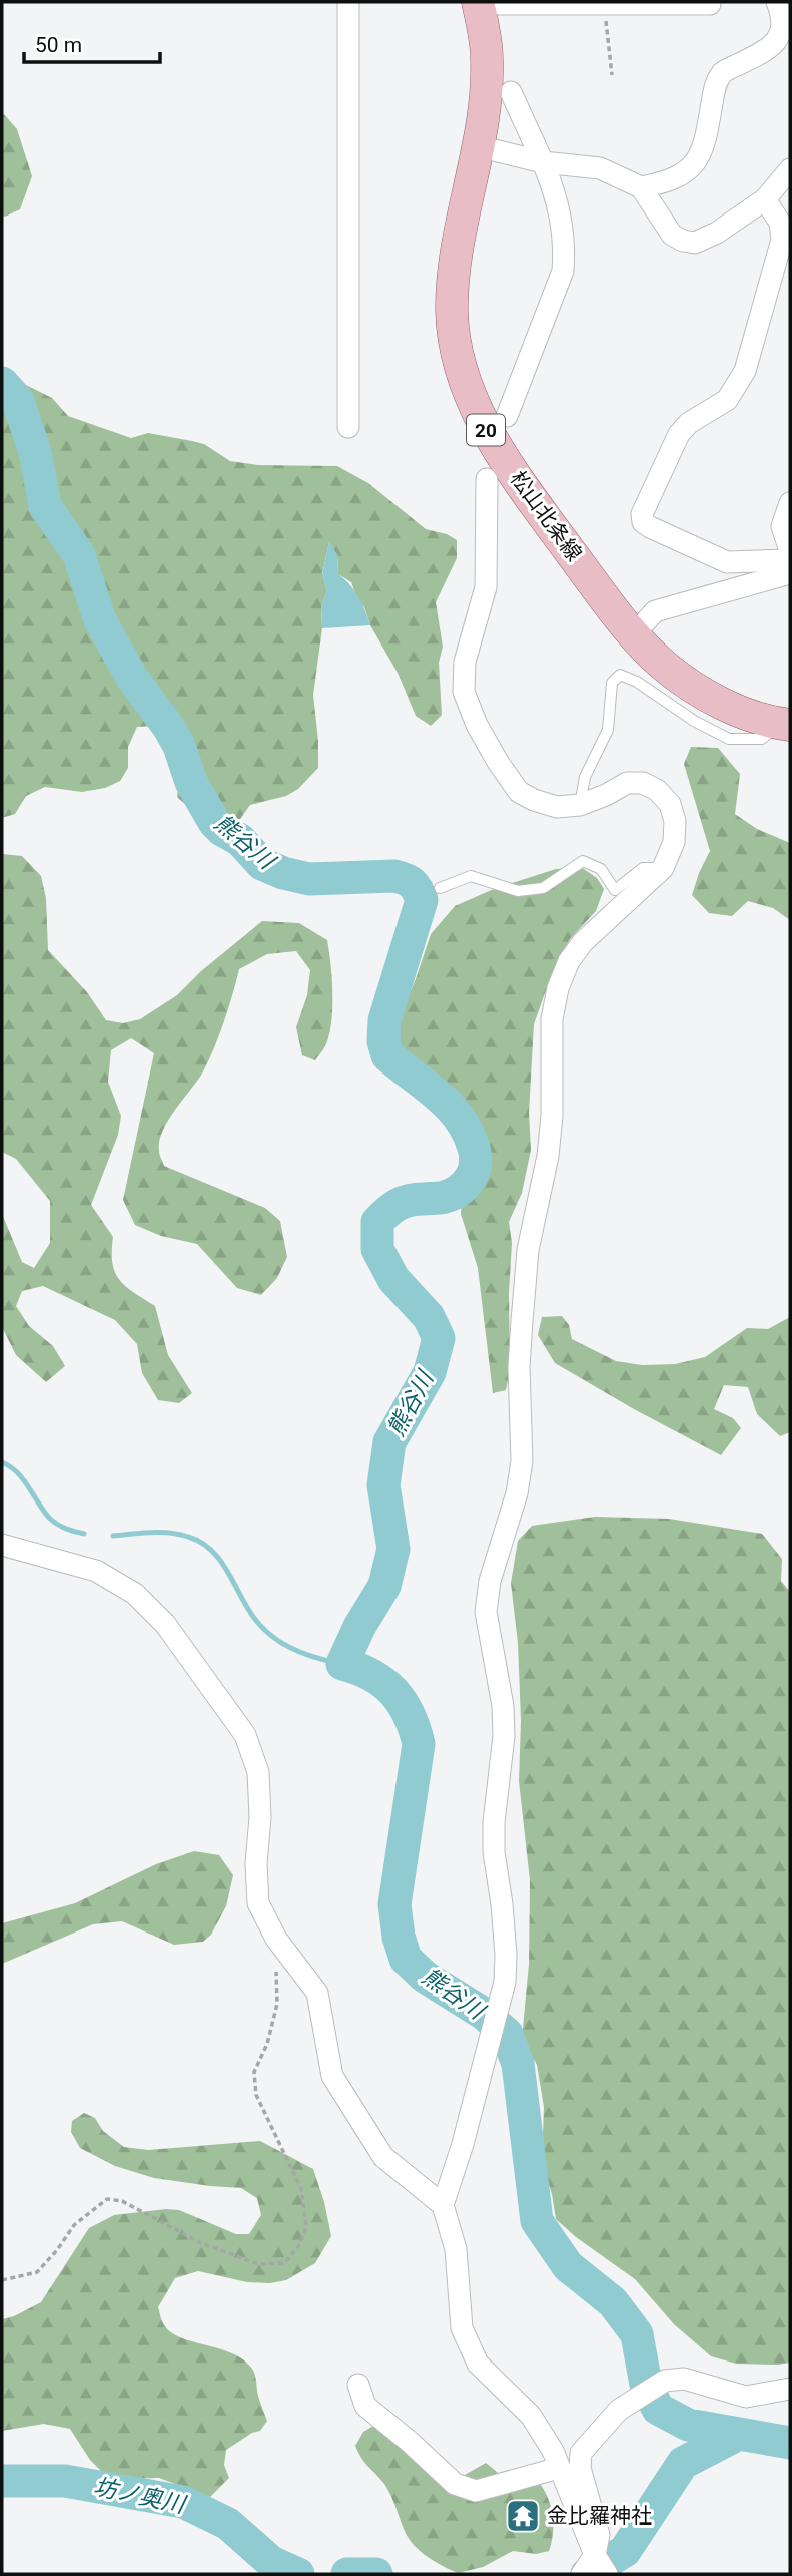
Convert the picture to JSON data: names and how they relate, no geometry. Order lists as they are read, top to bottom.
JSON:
{
  "streets": {
    "main road": ["20", "松山北条線"]
  },
  "water": ["熊谷川", "坊ノ奥川"],
  "places": {
    "temple": ["金比羅神社"]
  },
  "scale_bar": "50 m"
}
